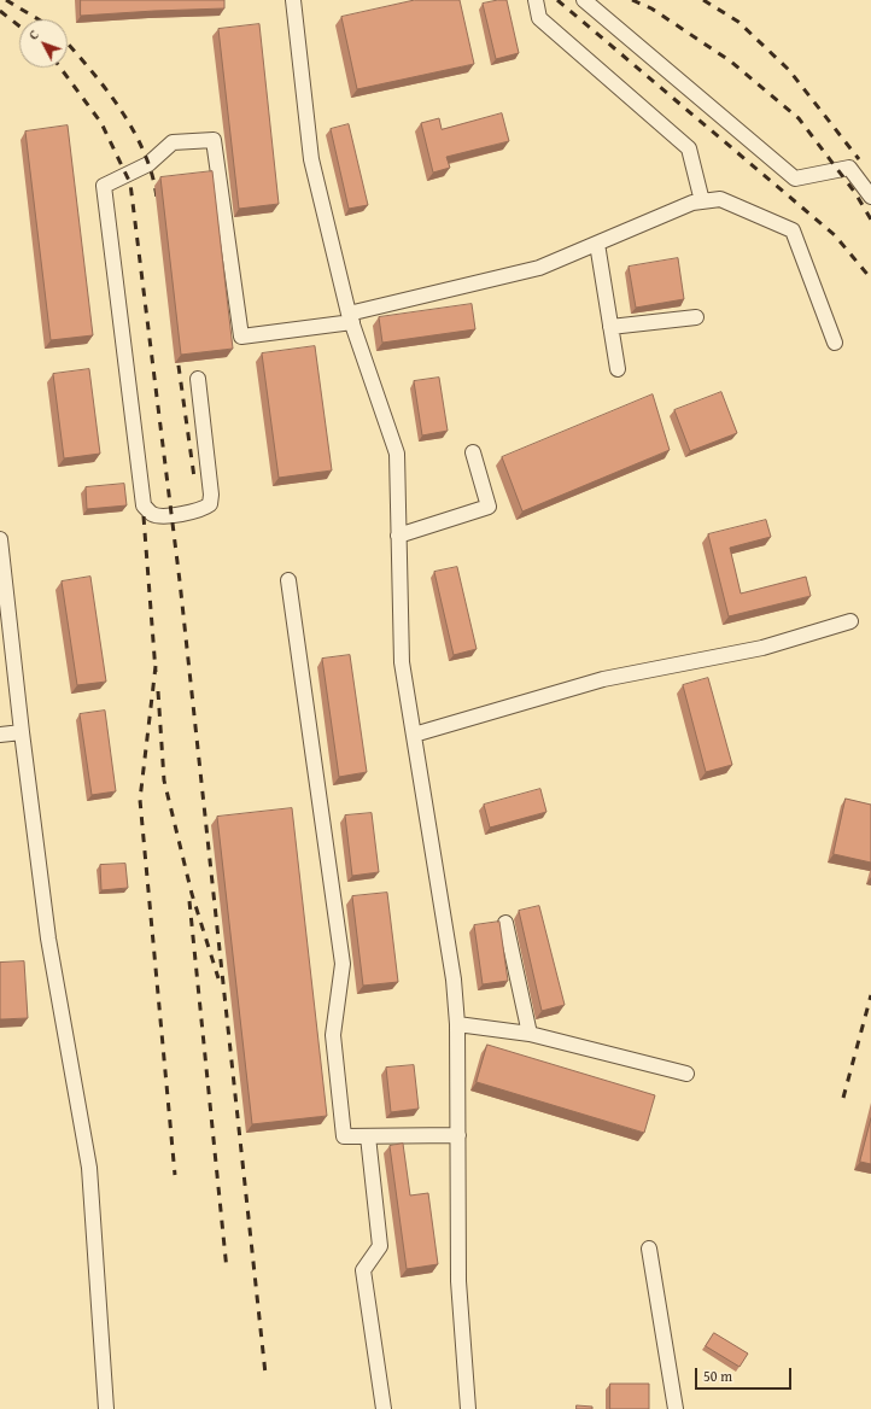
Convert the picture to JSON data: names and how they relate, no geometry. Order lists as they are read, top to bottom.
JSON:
{
  "scale_bar": "50 m",
  "north": "top left"
}
